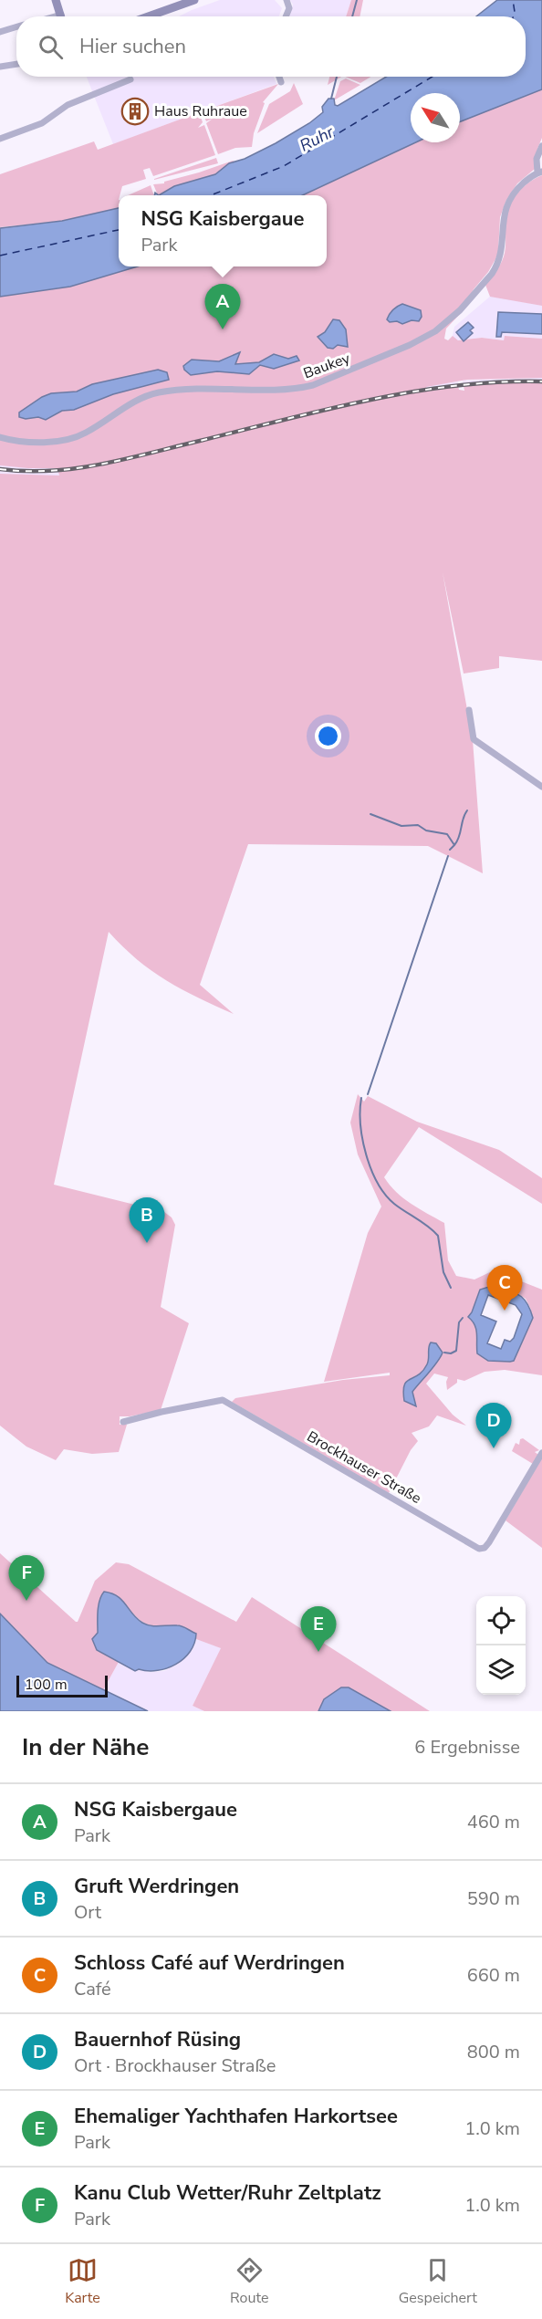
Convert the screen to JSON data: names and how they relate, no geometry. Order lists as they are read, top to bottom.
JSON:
{
  "streets": {
    "street": ["Baukey", "Brockhauser Straße"]
  },
  "water": ["Ruhr"],
  "places": {
    "building": ["Haus Ruhraue"]
  },
  "scale_bar": "100 m",
  "north": "top left",
  "page": {
    "search": "Hier suchen",
    "popup": ["NSG Kaisbergaue", "Park"],
    "pins": [
      "A",
      "B",
      "C",
      "D",
      "F",
      "E"
    ],
    "scale": "100 m",
    "heading": ["In der Nähe", "6 Ergebnisse"],
    "list": [
      {
        "mark": "A",
        "name": "NSG Kaisbergaue",
        "note": "Park",
        "value": "460 m"
      },
      {
        "mark": "B",
        "name": "Gruft Werdringen",
        "note": "Ort",
        "value": "590 m"
      },
      {
        "mark": "C",
        "name": "Schloss Café auf Werdringen",
        "note": "Café",
        "value": "660 m"
      },
      {
        "mark": "D",
        "name": "Bauernhof Rüsing",
        "note": "Ort · Brockhauser Straße",
        "value": "800 m"
      },
      {
        "mark": "E",
        "name": "Ehemaliger Yachthafen Harkortsee",
        "note": "Park",
        "value": "1.0 km"
      },
      {
        "mark": "F",
        "name": "Kanu Club Wetter/Ruhr Zeltplatz",
        "note": "Park",
        "value": "1.0 km"
      }
    ],
    "nav": ["Karte", "Route", "Gespeichert"]
  }
}
